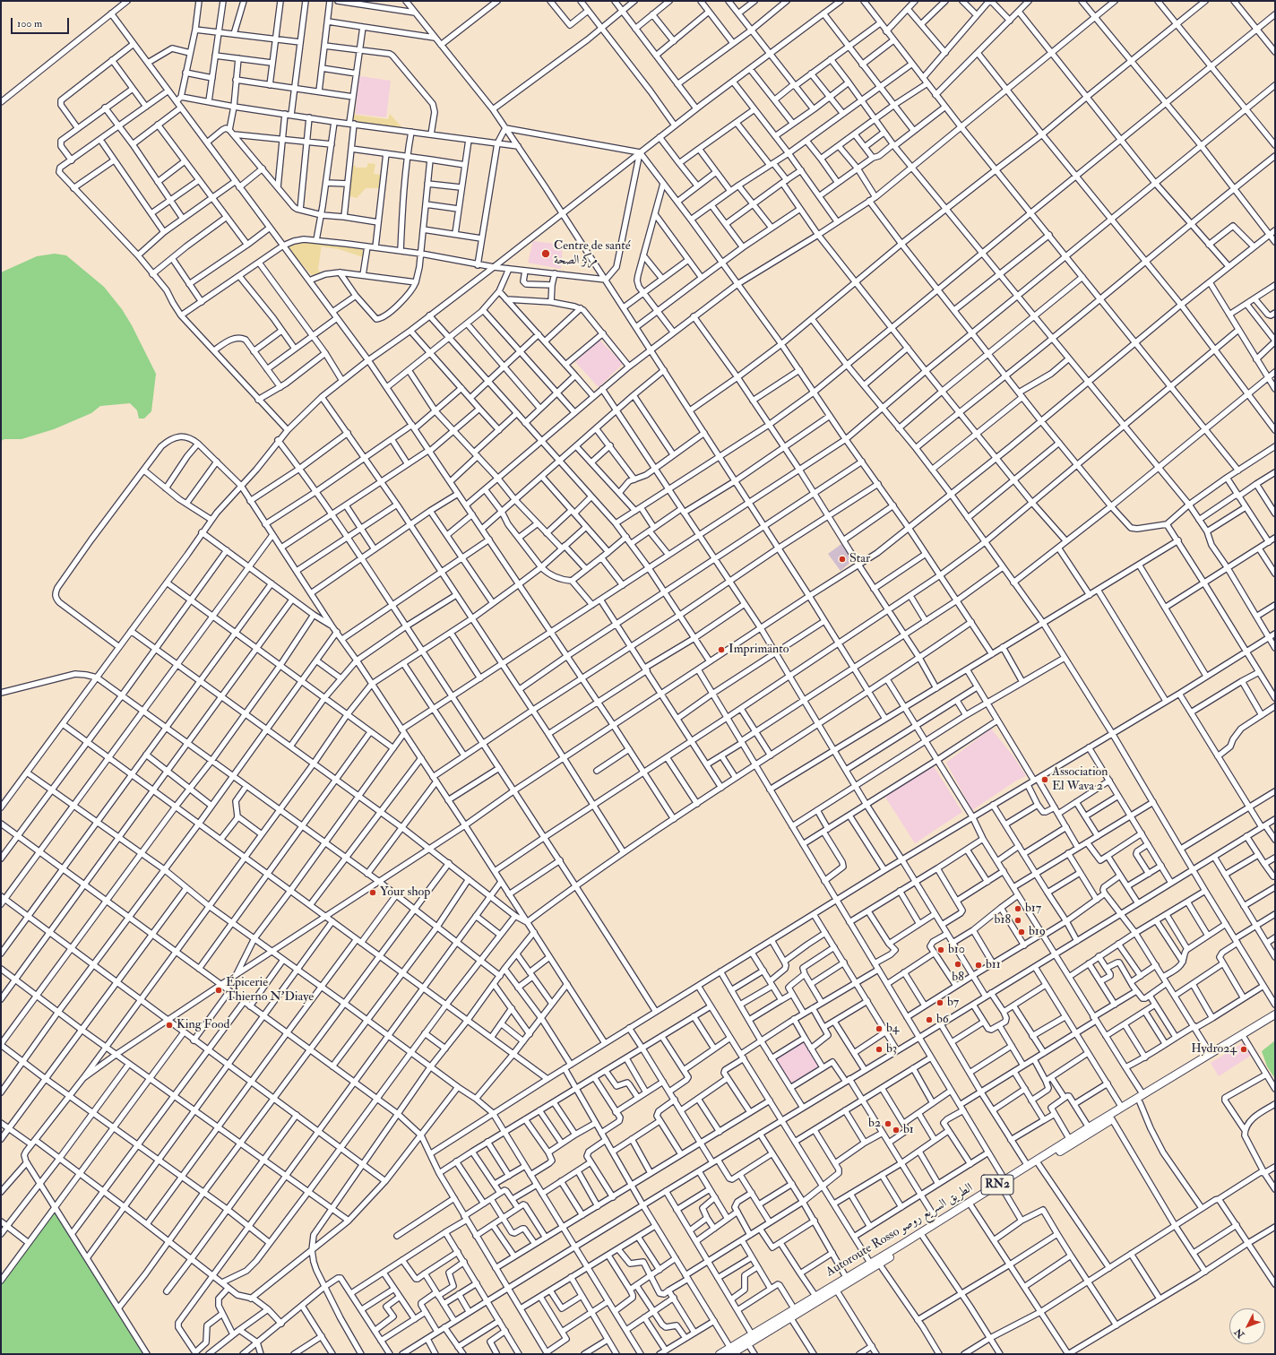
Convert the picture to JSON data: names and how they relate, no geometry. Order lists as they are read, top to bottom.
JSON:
{
  "streets": {
    "highway": ["RN2", "Autoroute Rosso الطريق السريع روصو"]
  },
  "places": [
    "Centre de santé مركز الصحة",
    "Star",
    "Imprimänto",
    "Association El Wava 2",
    "Your shop",
    "b17",
    "b18",
    "b19",
    "b10",
    "b8",
    "b11",
    "Épicerie Thierno N'Diaye",
    "b7",
    "b6",
    "King Food",
    "b4",
    "b3",
    "Hydro24",
    "b2",
    "b1"
  ],
  "scale_bar": "100 m",
  "north": "bottom left"
}
